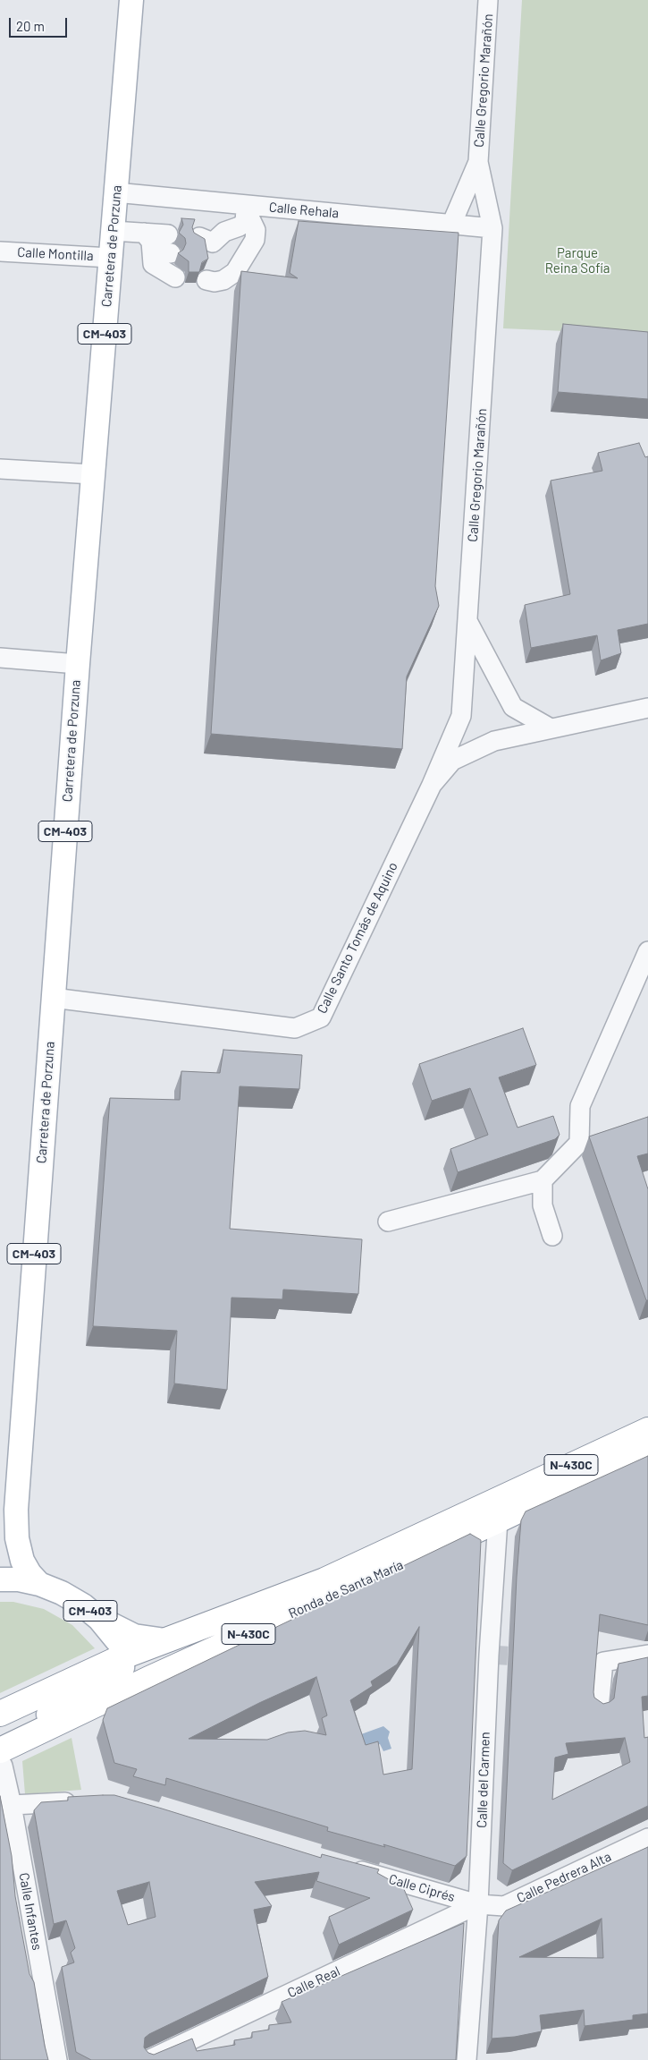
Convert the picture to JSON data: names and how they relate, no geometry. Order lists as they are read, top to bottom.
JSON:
{
  "streets": {
    "highway": ["N-430C", "Ronda de Santa María"],
    "main road": ["Carretera de Porzuna", "CM-403"],
    "street": [
      "Calle Gregorio Marañón",
      "Calle Rehala",
      "Calle Montilla",
      "Calle Santo Tomás de Aquino",
      "Calle del Carmen",
      "Calle Pedrera Alta",
      "Calle Ciprés",
      "Calle Infantes",
      "Calle Real"
    ]
  },
  "crossings": [
    ["Calle Gregorio Marañón", "Calle Rehala"],
    ["Calle Gregorio Marañón", "Calle Santo Tomás de Aquino"],
    ["Calle Rehala", "Carretera de Porzuna"],
    ["Carretera de Porzuna", "Calle Montilla"],
    ["Carretera de Porzuna", "Calle Santo Tomás de Aquino"],
    ["CM-403", "N-430C"],
    ["CM-403", "Ronda de Santa María"],
    ["N-430C", "Ronda de Santa María"],
    ["N-430C", "Calle del Carmen"],
    ["Ronda de Santa María", "Calle del Carmen"],
    ["Calle del Carmen", "Calle Pedrera Alta"],
    ["Calle del Carmen", "Calle Ciprés"],
    ["Calle del Carmen", "Calle Real"],
    ["Calle Pedrera Alta", "Calle Ciprés"],
    ["Calle Pedrera Alta", "Calle Real"],
    ["Calle Ciprés", "Calle Real"]
  ],
  "parks": ["Parque Reina Sofía"],
  "scale_bar": "20 m"
}
